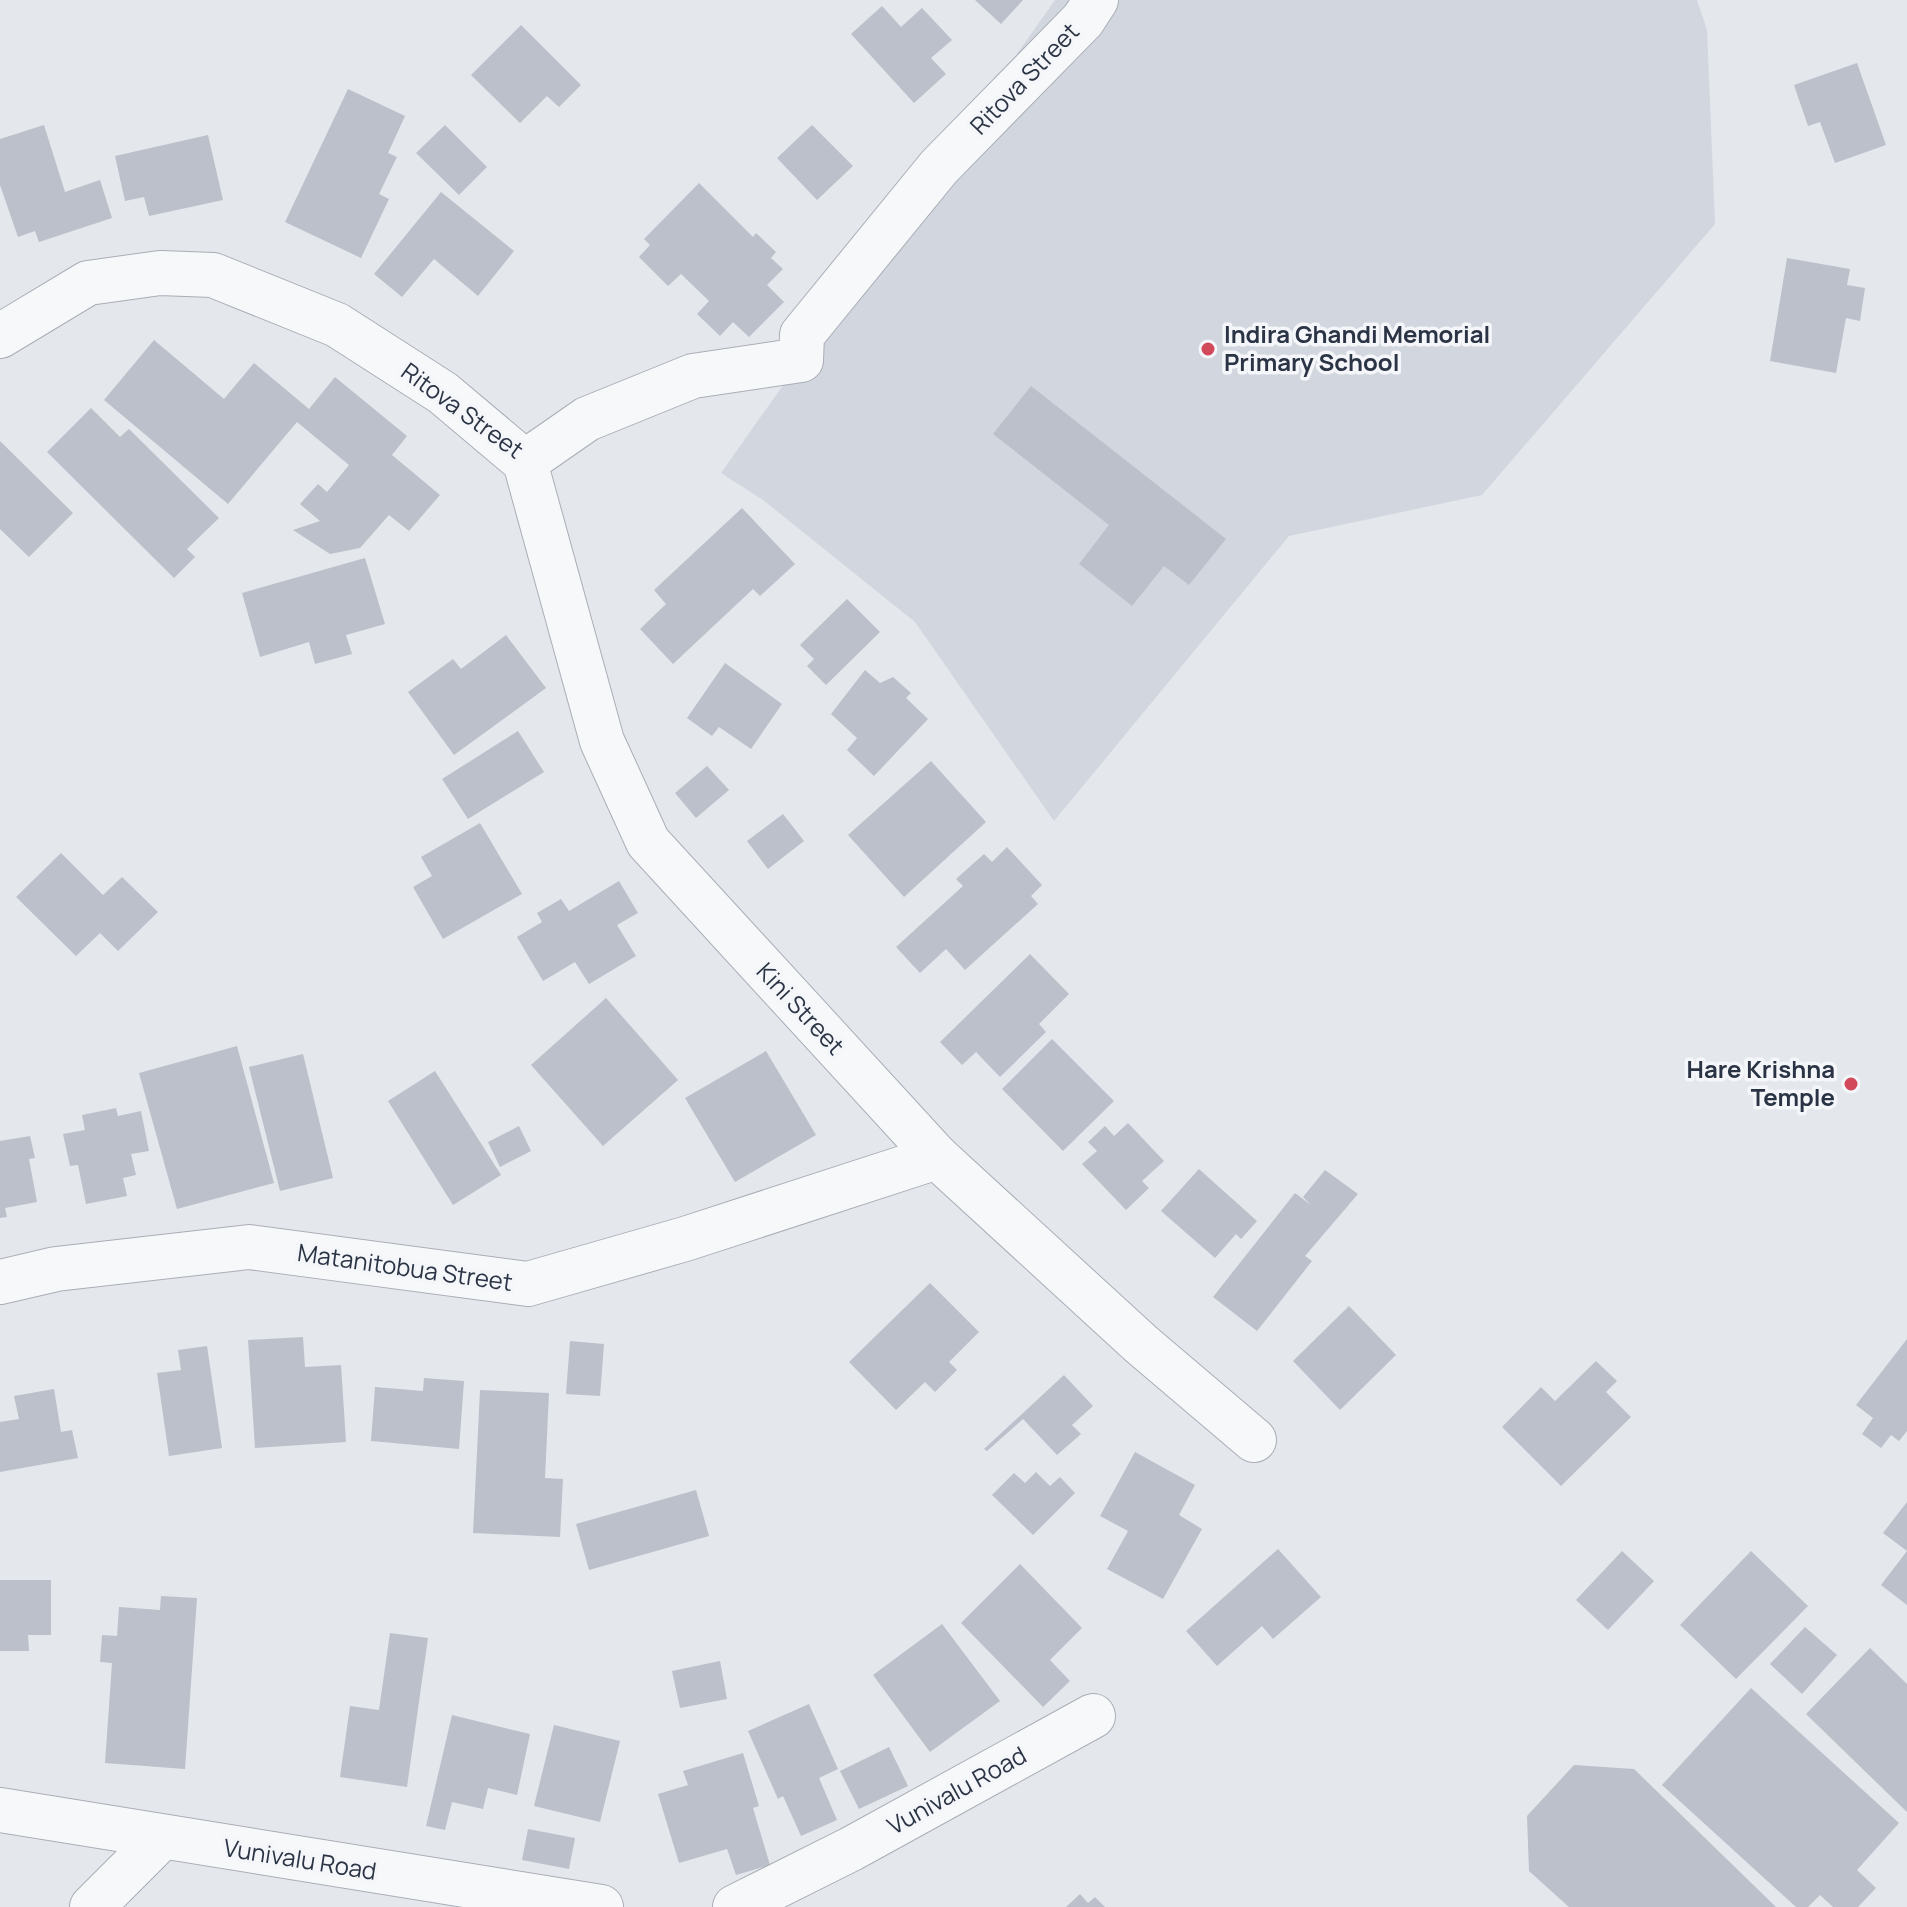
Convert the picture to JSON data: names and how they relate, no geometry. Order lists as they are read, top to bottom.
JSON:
{
  "streets": {
    "street": [
      "Ritova Street",
      "Kini Street",
      "Matanitobua Street",
      "Vunivalu Road"
    ]
  },
  "crossings": [
    ["Ritova Street", "Kini Street"],
    ["Kini Street", "Matanitobua Street"]
  ],
  "places": ["Indira Ghandi Memorial Primary School", "Hare Krishna Temple"]
}
